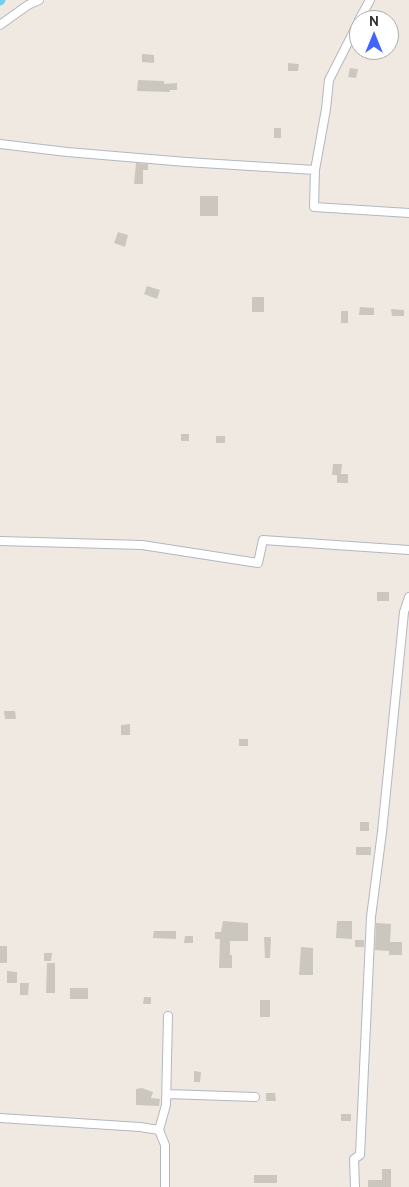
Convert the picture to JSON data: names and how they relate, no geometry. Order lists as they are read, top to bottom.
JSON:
{
  "north": "top"
}
